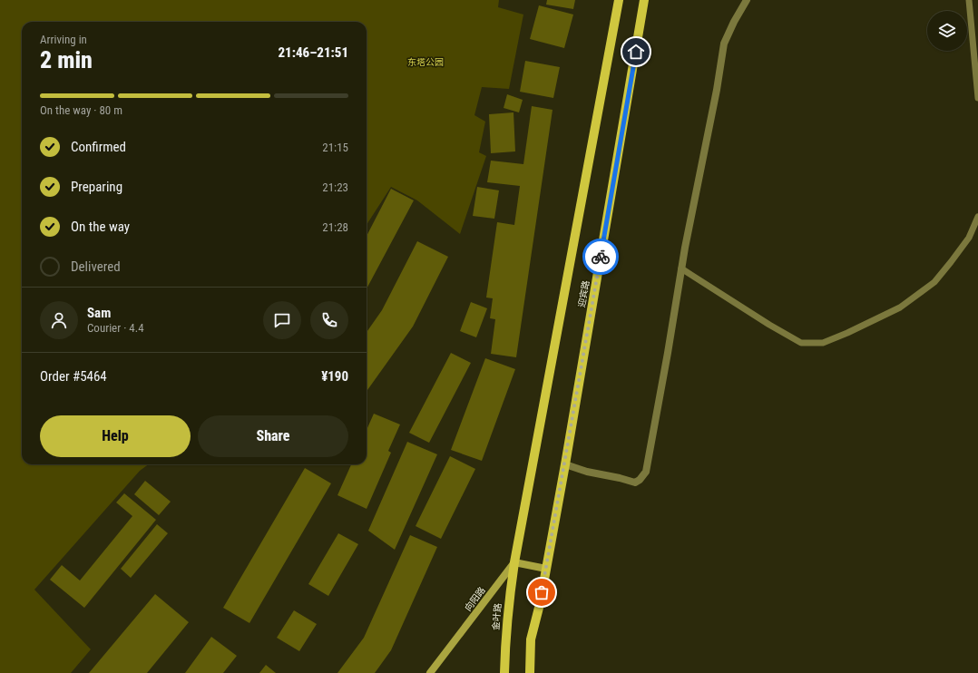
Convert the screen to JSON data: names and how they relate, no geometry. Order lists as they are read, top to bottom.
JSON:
{
  "streets": {
    "main road": ["迎宾路", "向阳路", "金叶路"]
  },
  "crossings": [
    ["迎宾路", "向阳路"],
    ["迎宾路", "金叶路"],
    ["向阳路", "金叶路"]
  ],
  "parks": ["东塔公园"],
  "page": {
    "heading": ["2 min", "Arriving in", "21:46–21:51"],
    "panel": [
      "Sam",
      "Courier · 4.4",
      "Order #5464",
      "¥190"
    ],
    "bar": "On the way · 80 m",
    "list": [
      ["Confirmed", "21:15"],
      ["Preparing", "21:23"],
      ["On the way", "21:28"],
      "Delivered"
    ],
    "buttons": ["Help", "Share"]
  }
}
